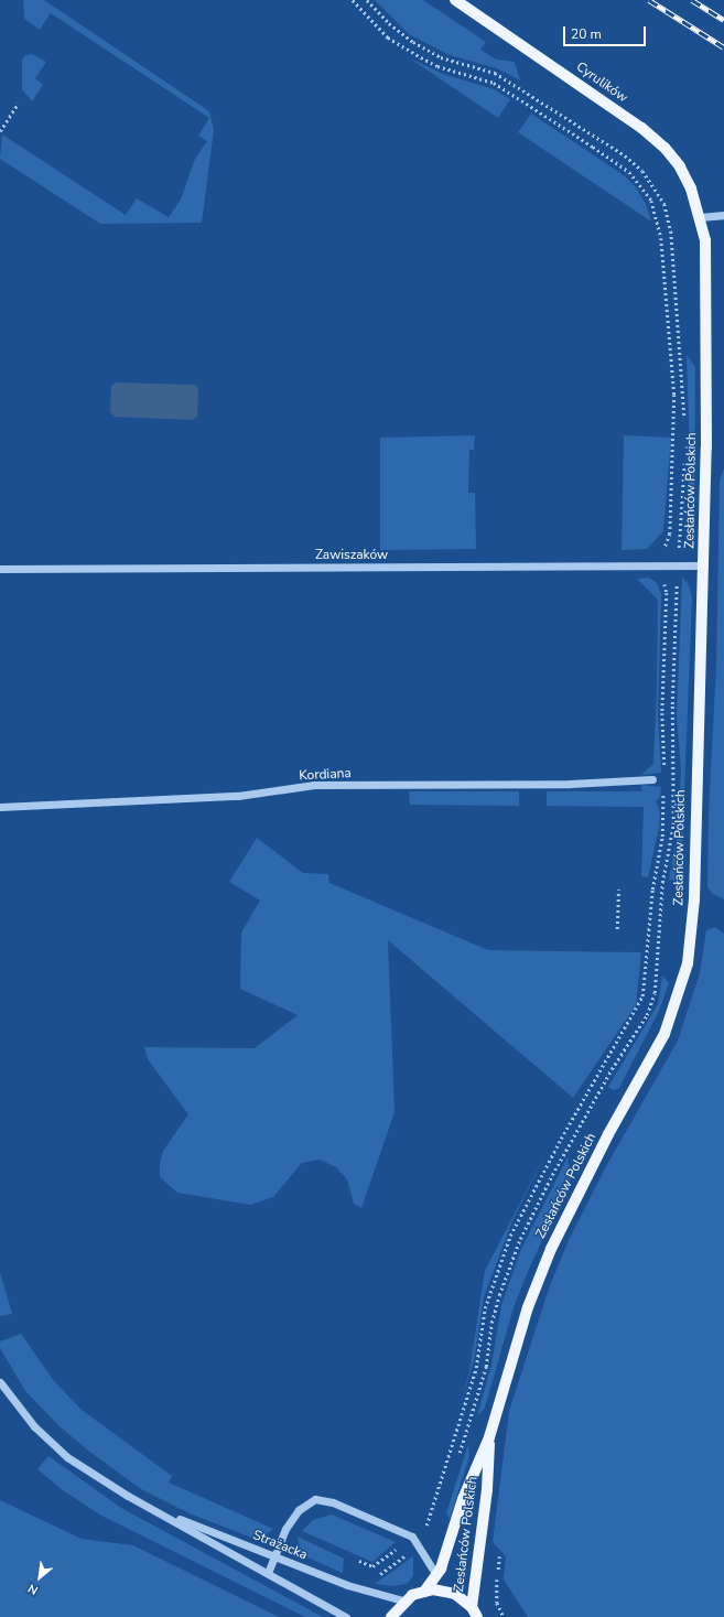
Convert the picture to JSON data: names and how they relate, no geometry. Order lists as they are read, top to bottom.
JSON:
{
  "streets": {
    "main road": ["Cyrulików", "Zesłańców Polskich"],
    "street": ["Zawiszaków", "Kordiana", "Strażacka"]
  },
  "crossings": [
    ["Cyrulików", "Zesłańców Polskich"],
    ["Zesłańców Polskich", "Zawiszaków"]
  ],
  "scale_bar": "20 m",
  "north": "bottom left"
}
